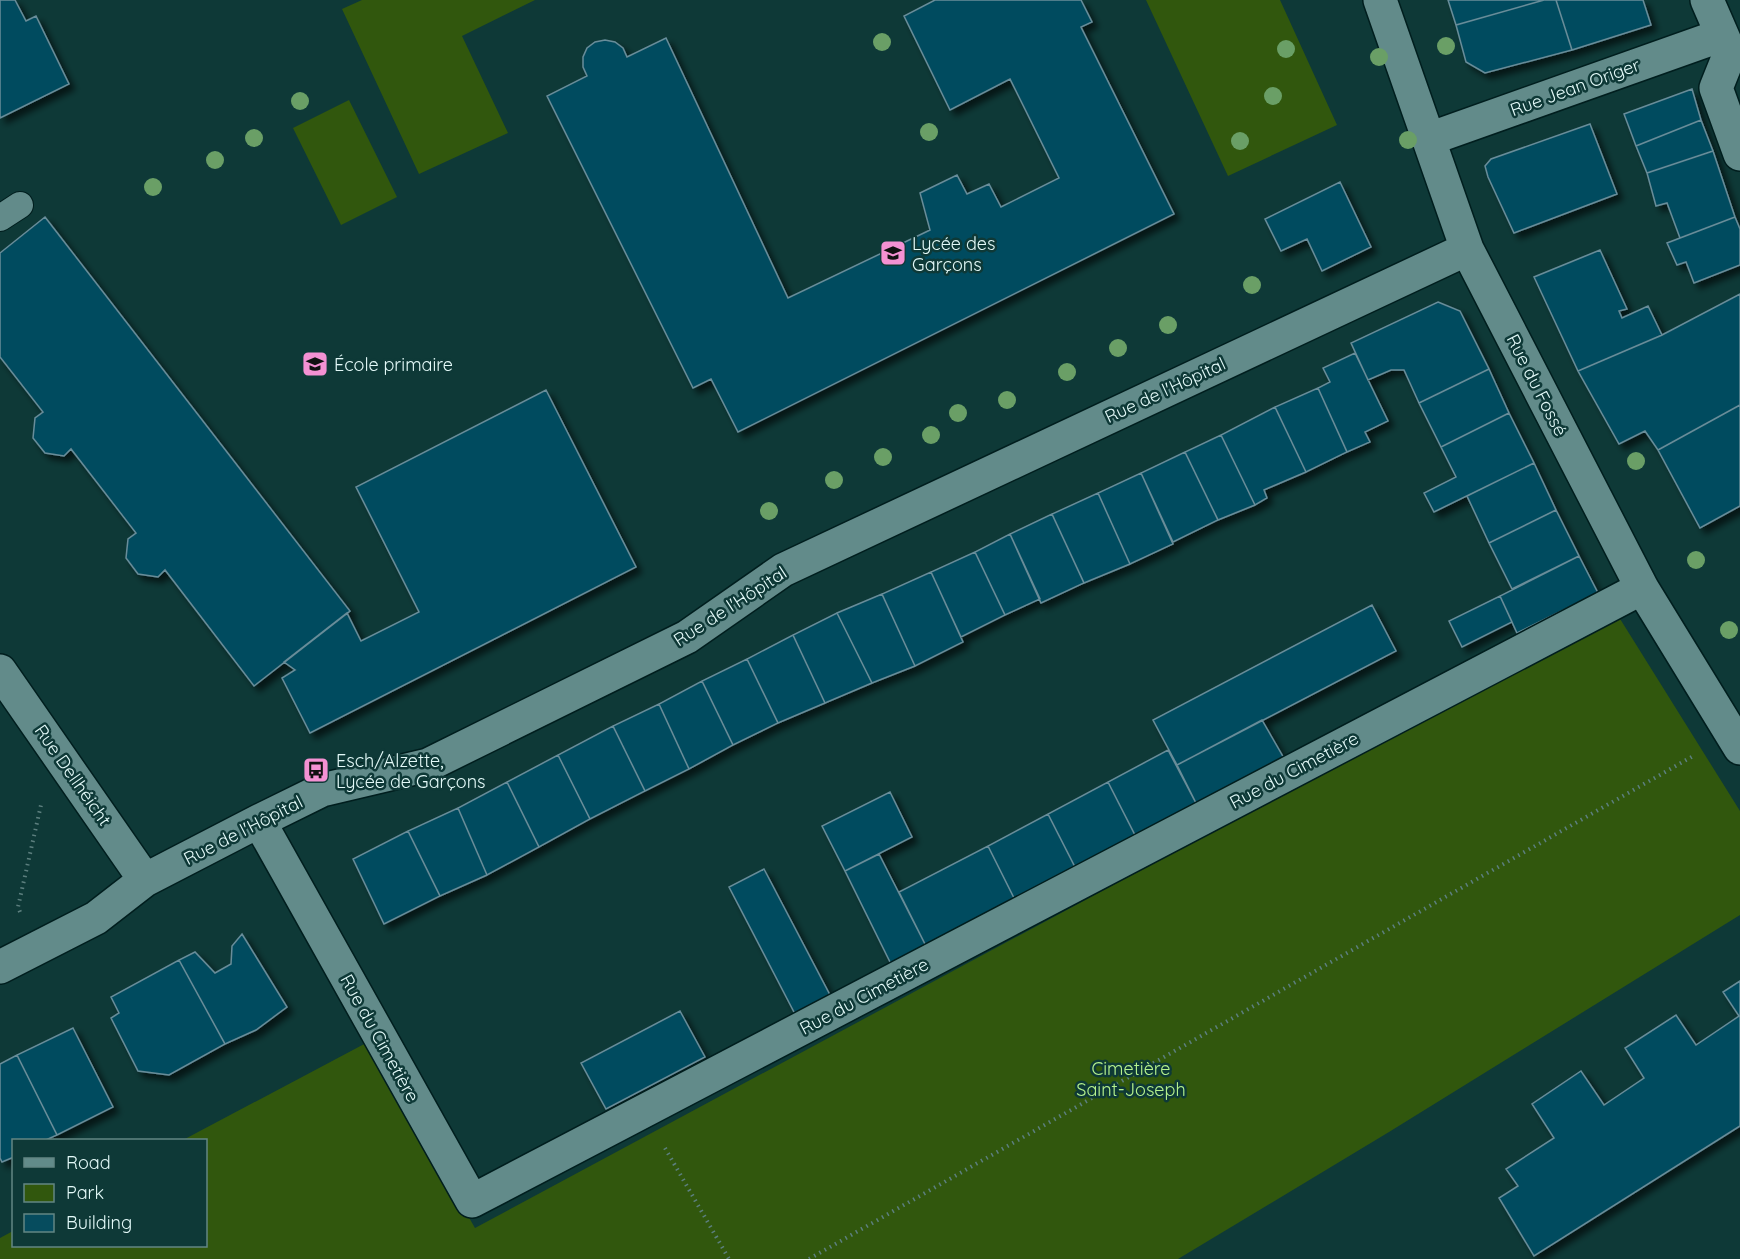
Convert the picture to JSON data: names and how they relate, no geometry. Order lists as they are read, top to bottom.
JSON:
{
  "streets": {
    "street": [
      "Rue Jean Origer",
      "Rue du Fossé",
      "Rue de l'Hôpital",
      "Rue du Cimetière",
      "Rue Dellhéicht"
    ]
  },
  "crossings": [
    ["Rue Jean Origer", "Rue du Fossé"],
    ["Rue du Fossé", "Rue de l'Hôpital"],
    ["Rue du Fossé", "Rue du Cimetière"],
    ["Rue de l'Hôpital", "Rue du Cimetière"],
    ["Rue de l'Hôpital", "Rue Dellhéicht"]
  ],
  "parks": ["Cimetière Saint-Joseph"],
  "places": {
    "school or university": ["Lycée des Garçons", "École primaire"],
    "bus stop": ["Esch/Alzette, Lycée de Garçons"]
  },
  "legend": ["Road", "Park", "Building"]
}
